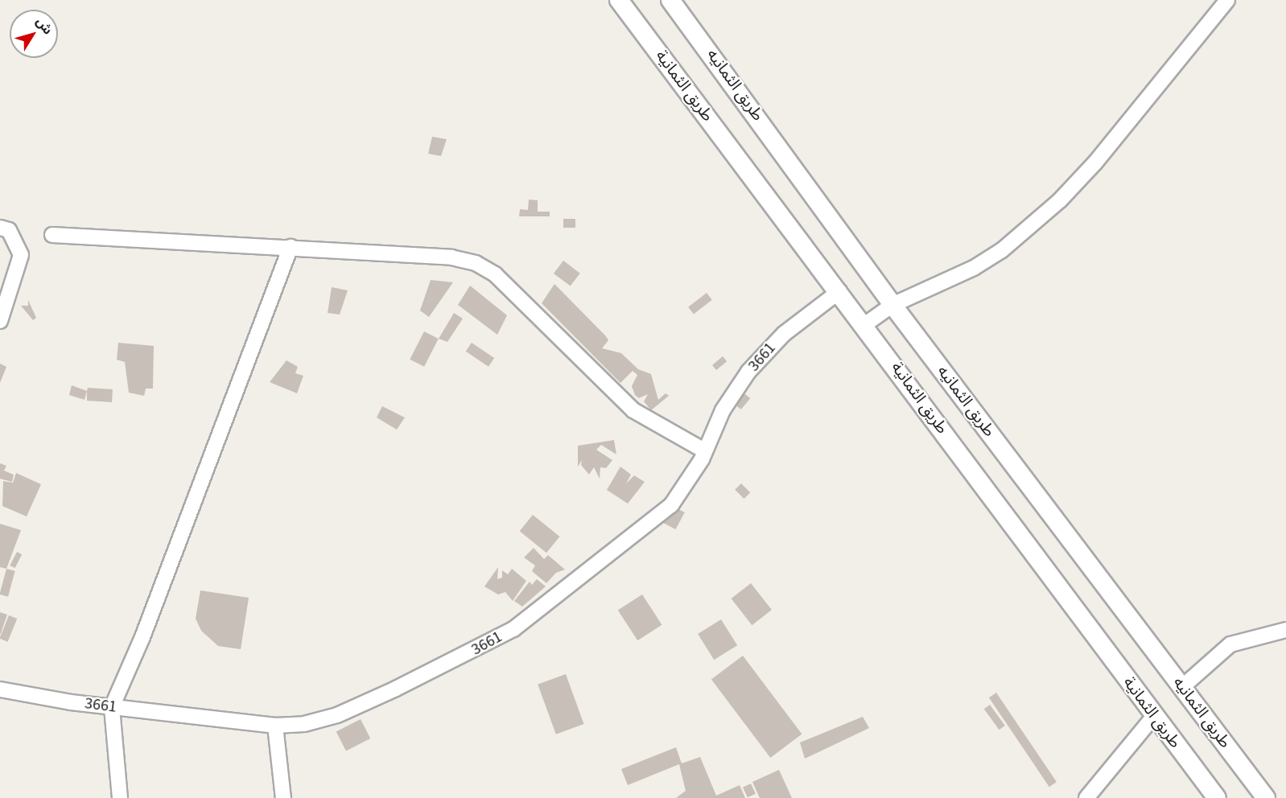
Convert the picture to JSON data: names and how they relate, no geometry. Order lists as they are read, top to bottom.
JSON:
{
  "streets": {
    "street": ["طريق الثمانيه", "طريق الثمانية", "3661"]
  },
  "crossings": [
    ["طريق الثمانية", "3661"]
  ],
  "north": "top right"
}
